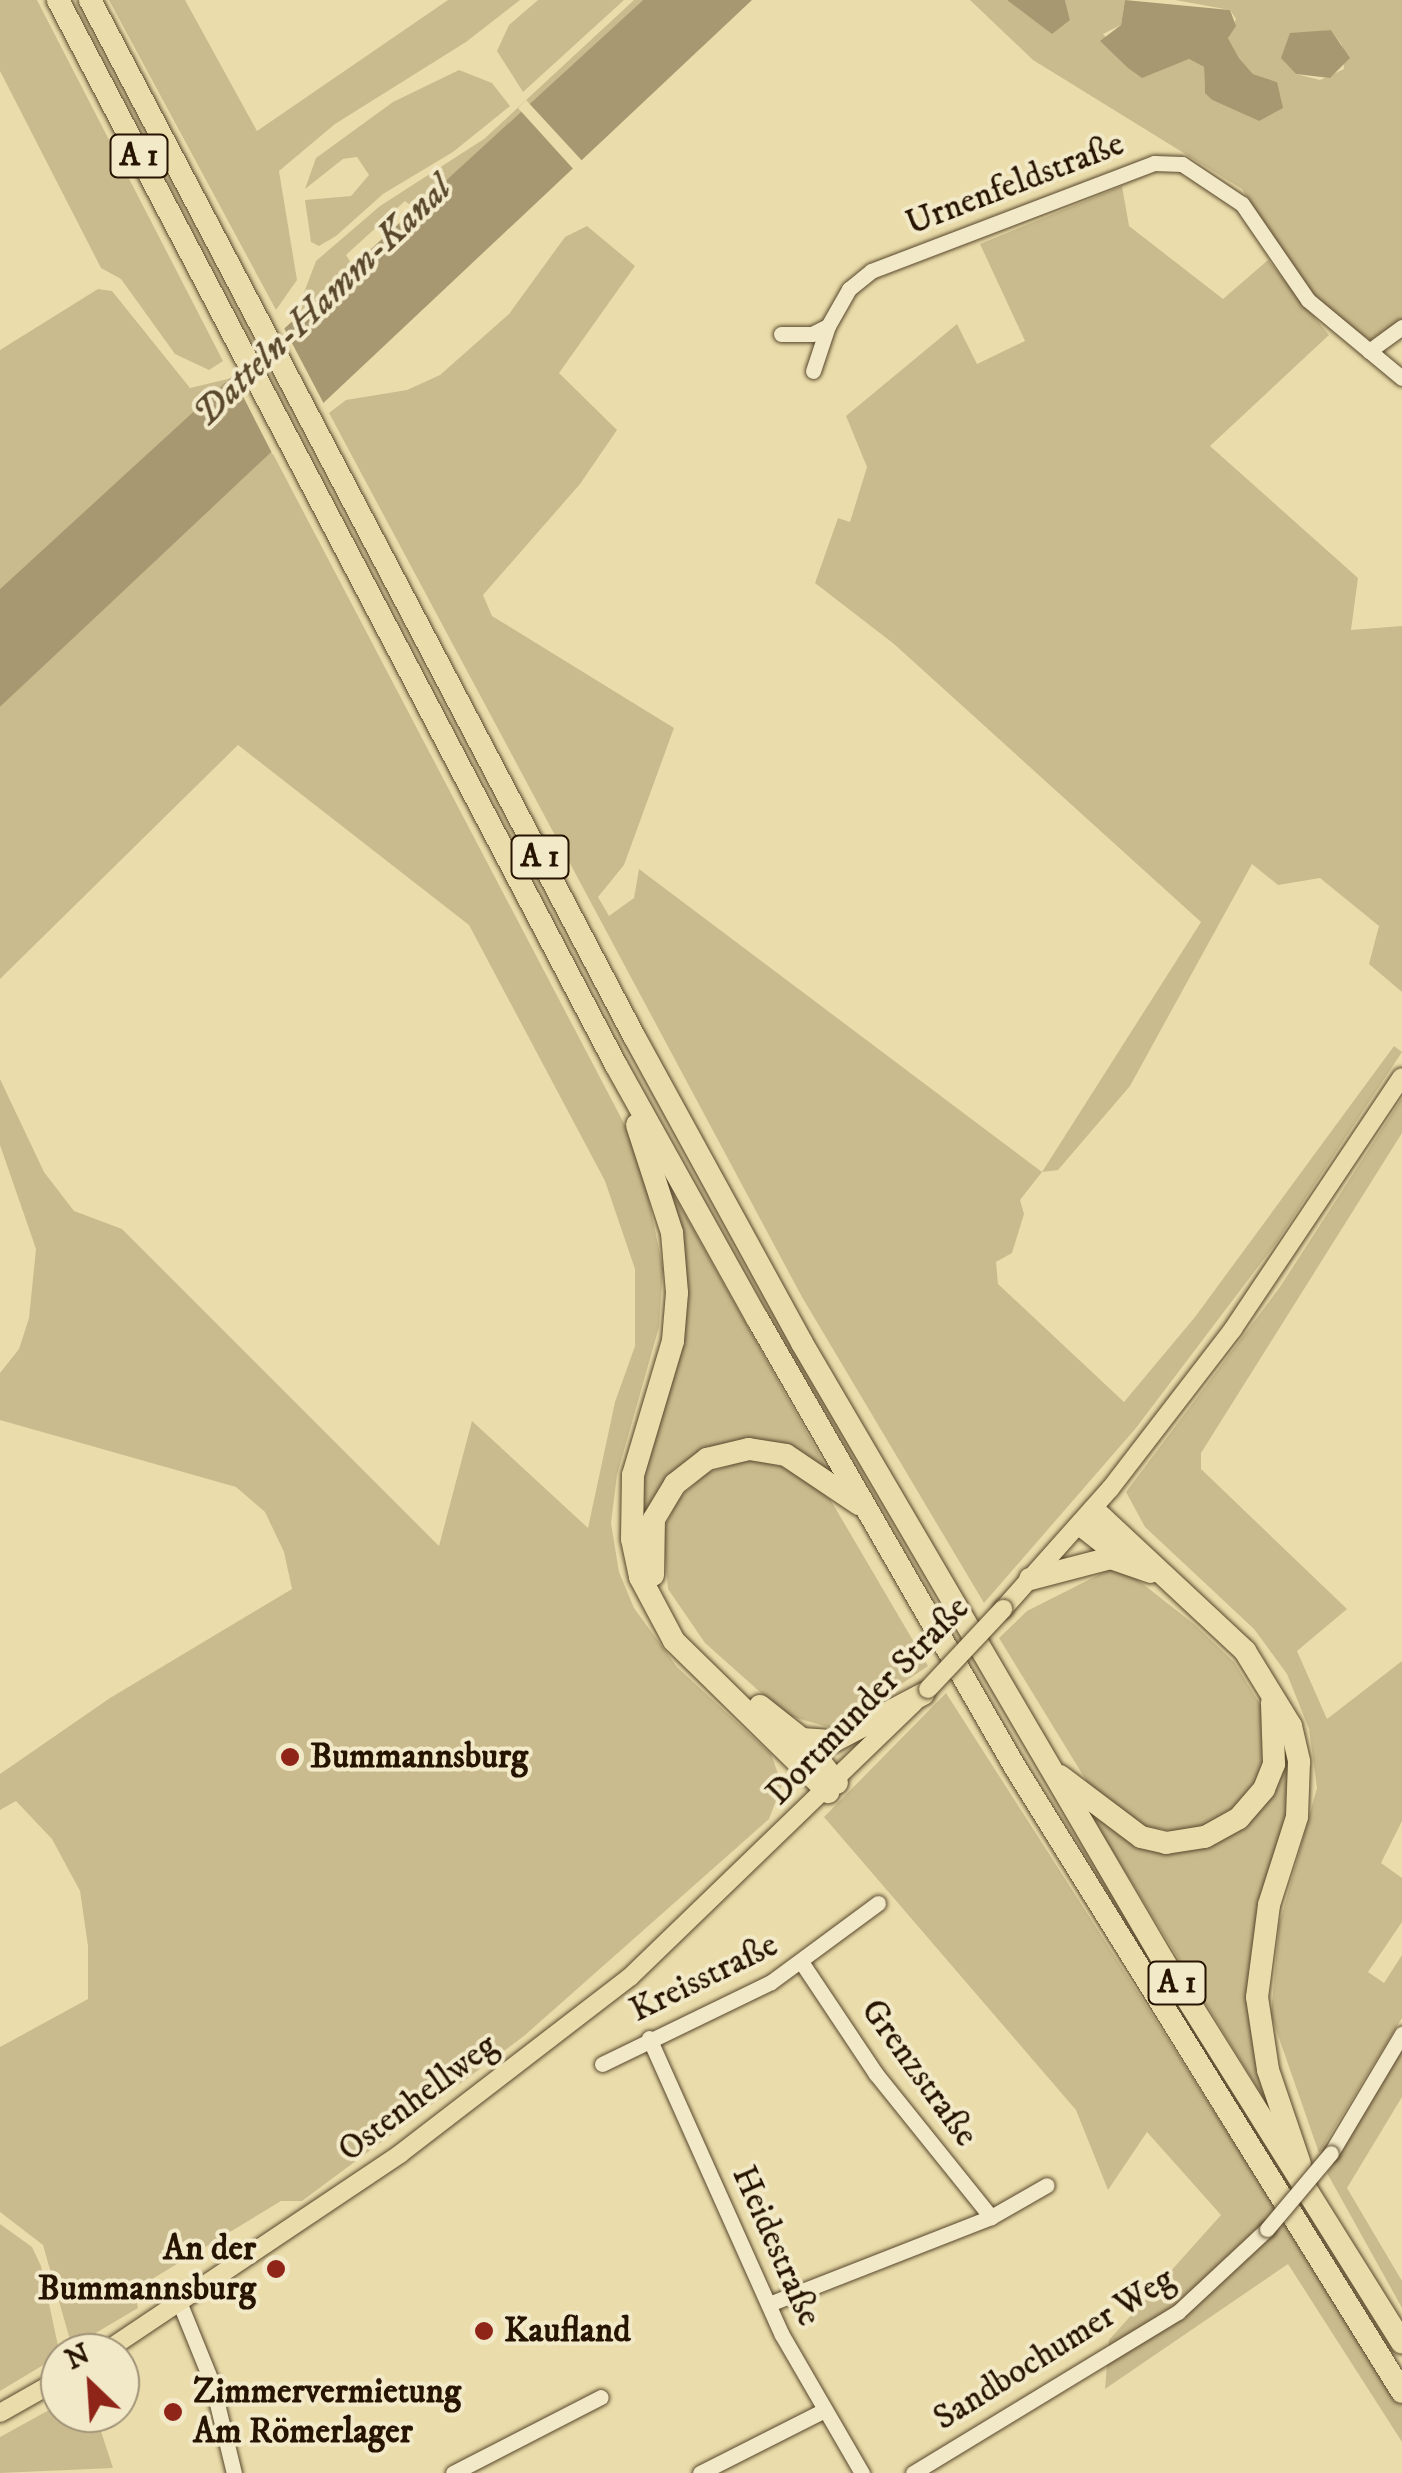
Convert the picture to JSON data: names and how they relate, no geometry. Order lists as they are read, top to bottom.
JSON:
{
  "streets": {
    "highway": ["A 1"],
    "main road": ["Dortmunder Straße", "Ostenhellweg"],
    "street": [
      "Urnenfeldstraße",
      "Kreisstraße",
      "Grenzstraße",
      "Heidestraße",
      "Sandbochumer Weg"
    ]
  },
  "crossings": [
    ["Dortmunder Straße", "Ostenhellweg"],
    ["Kreisstraße", "Grenzstraße"],
    ["Kreisstraße", "Heidestraße"]
  ],
  "water": ["Datteln-Hamm-Kanal"],
  "places": [
    "Bummannsburg",
    "An der Bummannsburg",
    "Kaufland",
    "Zimmervermietung Am Römerlager"
  ],
  "north": "top left"
}
